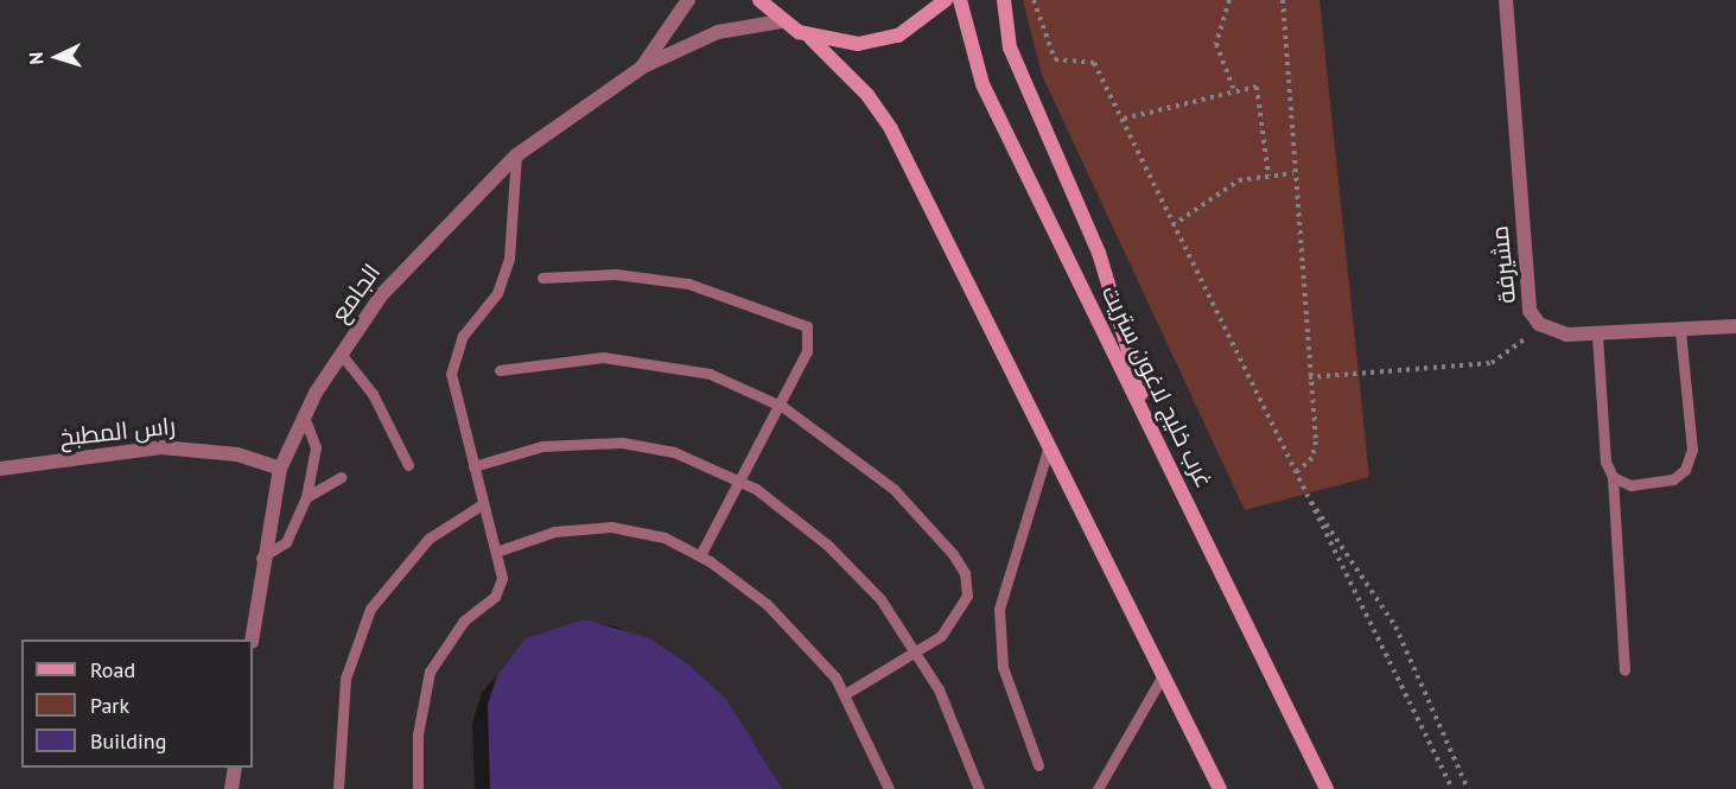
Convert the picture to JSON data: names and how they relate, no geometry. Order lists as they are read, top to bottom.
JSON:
{
  "streets": {
    "street": [
      "مشيرفة",
      "الجامع",
      "غرب خليج لاغون ستريت",
      "راس المطبخ"
    ]
  },
  "crossings": [
    ["الجامع", "راس المطبخ"]
  ],
  "legend": ["Road", "Park", "Building"],
  "north": "left"
}
